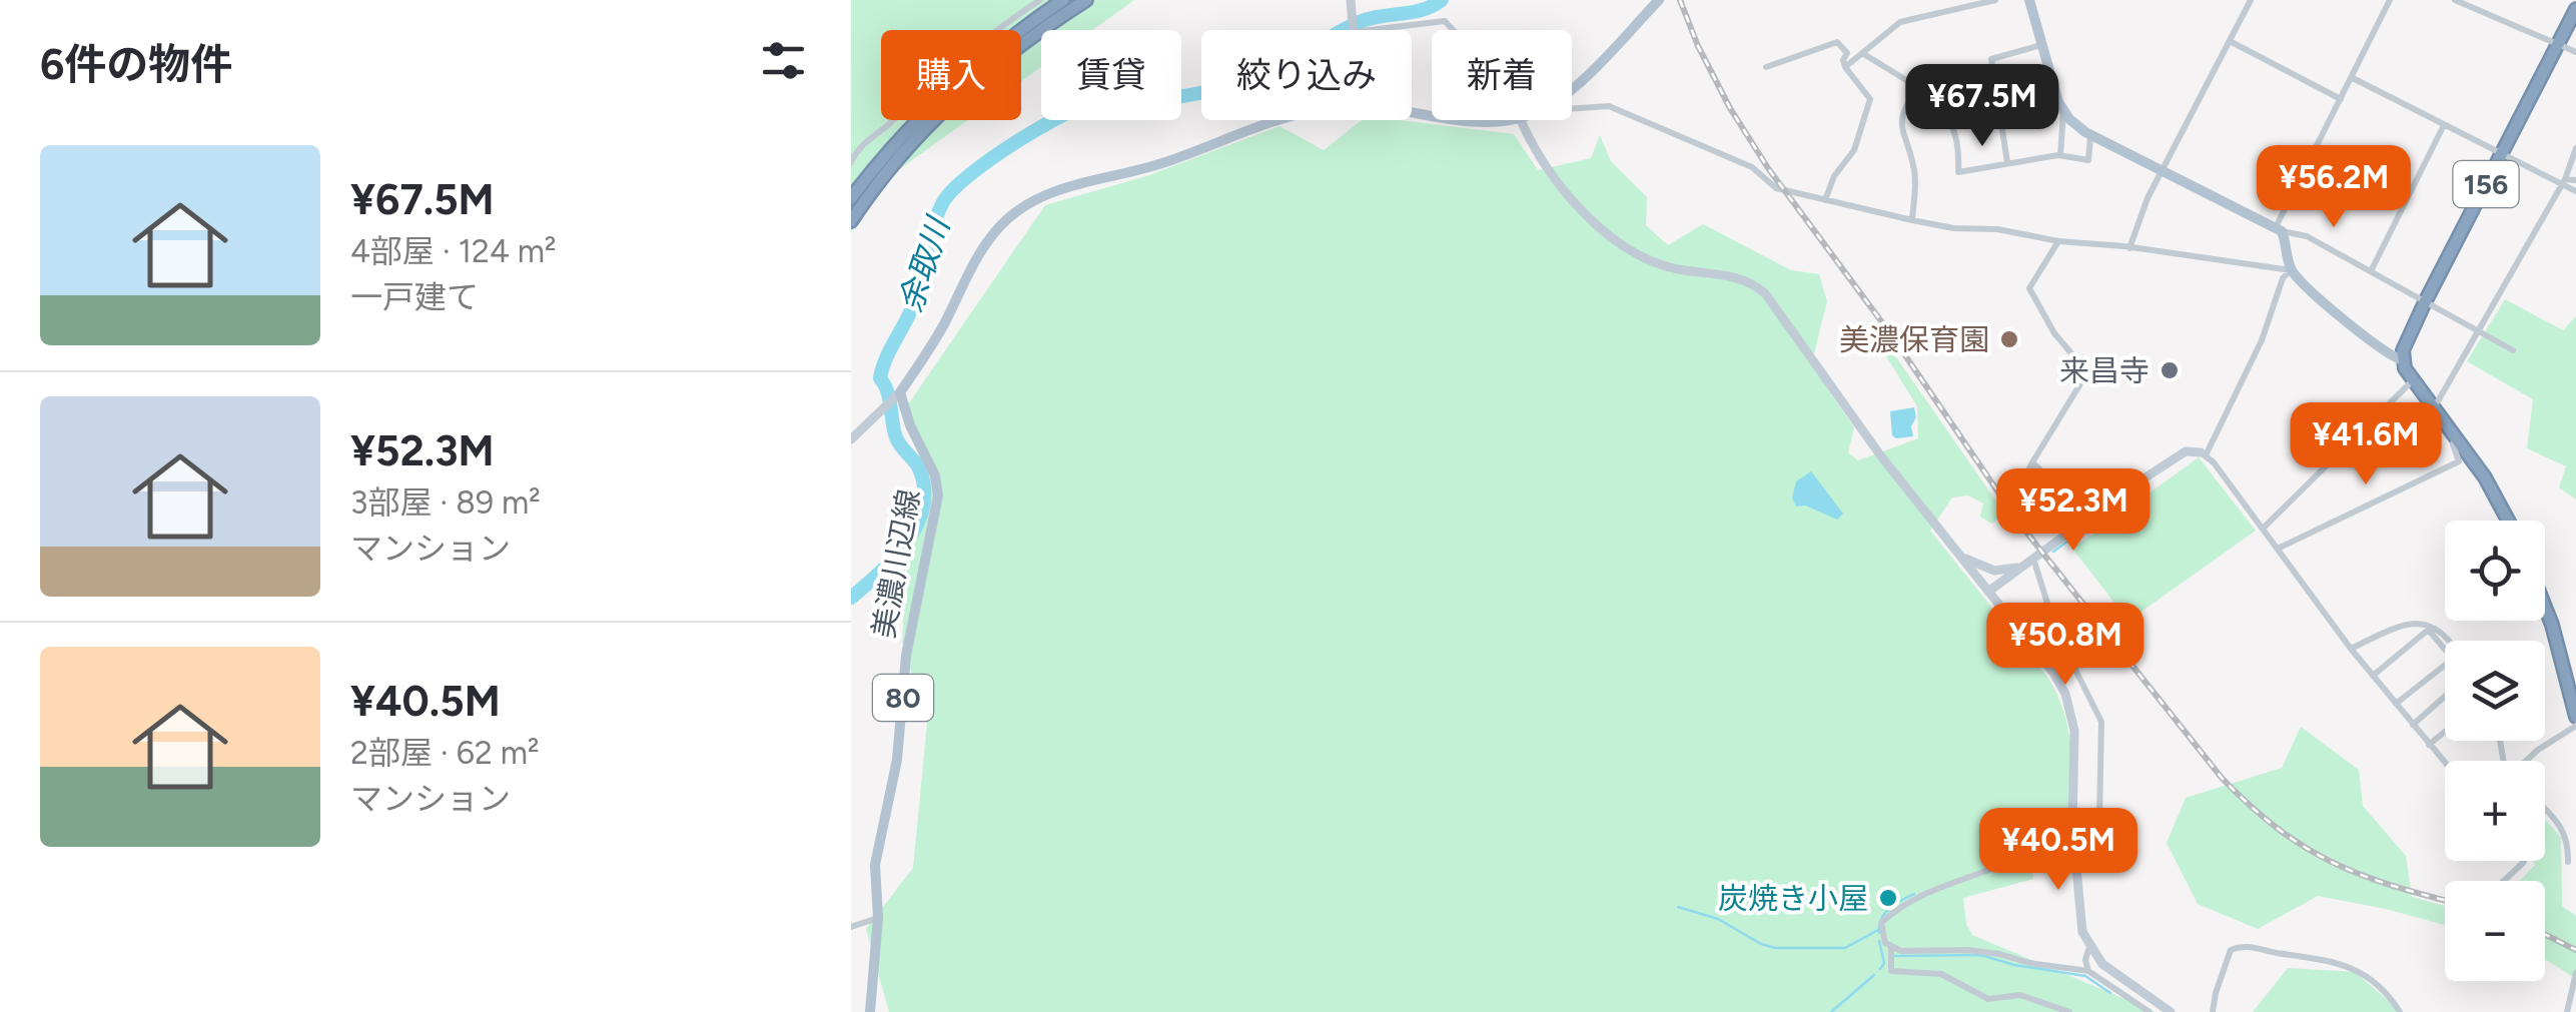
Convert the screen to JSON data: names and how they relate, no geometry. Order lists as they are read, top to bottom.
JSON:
{
  "streets": {
    "highway": ["156"],
    "main road": ["美濃川辺線", "80"]
  },
  "water": ["余取川"],
  "places": ["美濃保育園", "来昌寺", "炭焼き小屋"],
  "page": {
    "heading": "6件の物件",
    "chip": [
      "購入",
      "賃貸",
      "絞り込み",
      "新着"
    ],
    "price": [
      "¥67.5M",
      "¥56.2M",
      "¥41.6M",
      "¥52.3M",
      "¥50.8M",
      "¥40.5M"
    ],
    "list": [
      {
        "name": "¥67.5M",
        "note": "4部屋 · 124 m² · 一戸建て"
      },
      {
        "name": "¥52.3M",
        "note": "3部屋 · 89 m² · マンション"
      },
      {
        "name": "¥40.5M",
        "note": "2部屋 · 62 m² · マンション"
      }
    ],
    "map_buttons": ["+", "−"]
  }
}
